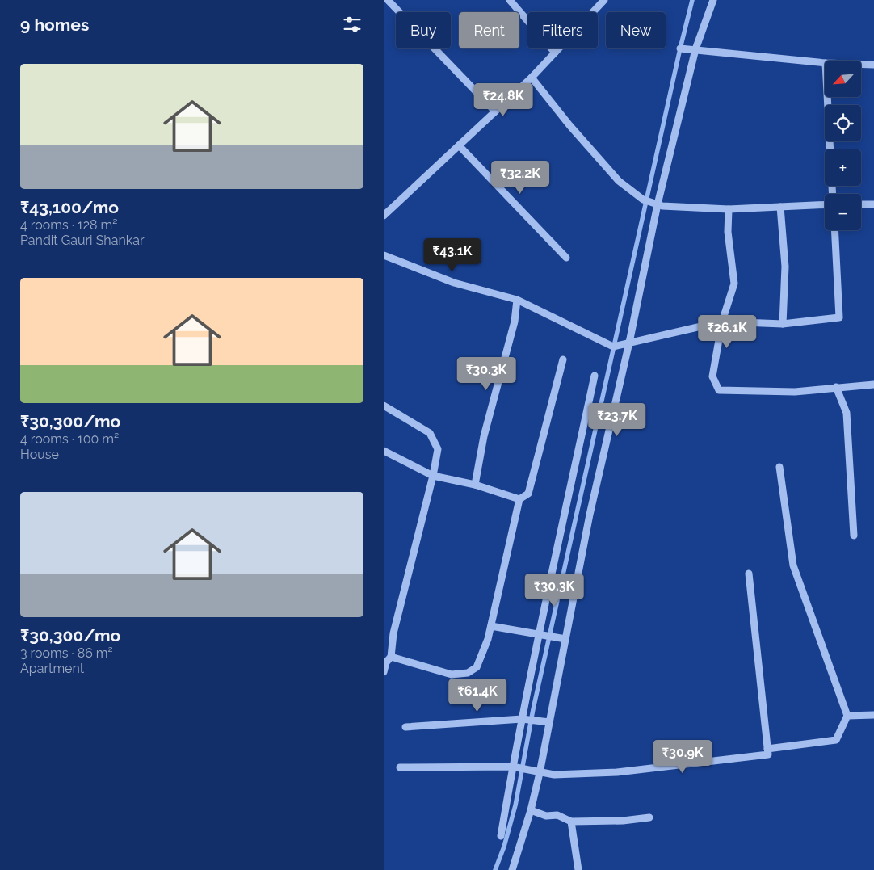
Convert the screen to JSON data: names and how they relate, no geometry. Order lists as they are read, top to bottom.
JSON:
{
  "north": "bottom left",
  "page": {
    "heading": "9 homes",
    "chip": [
      "Buy",
      "Rent",
      "Filters",
      "New"
    ],
    "list": [
      {
        "name": "₹43,100/mo",
        "note": "4 rooms · 128 m² · Pandit Gauri Shankar"
      },
      {
        "name": "₹30,300/mo",
        "note": "4 rooms · 100 m² · House"
      },
      {
        "name": "₹30,300/mo",
        "note": "3 rooms · 86 m² · Apartment"
      }
    ],
    "map_buttons": ["+", "−"],
    "price": [
      "₹24.8K",
      "₹32.2K",
      "₹43.1K",
      "₹26.1K",
      "₹30.3K",
      "₹23.7K",
      "₹30.3K",
      "₹61.4K",
      "₹30.9K"
    ]
  }
}
